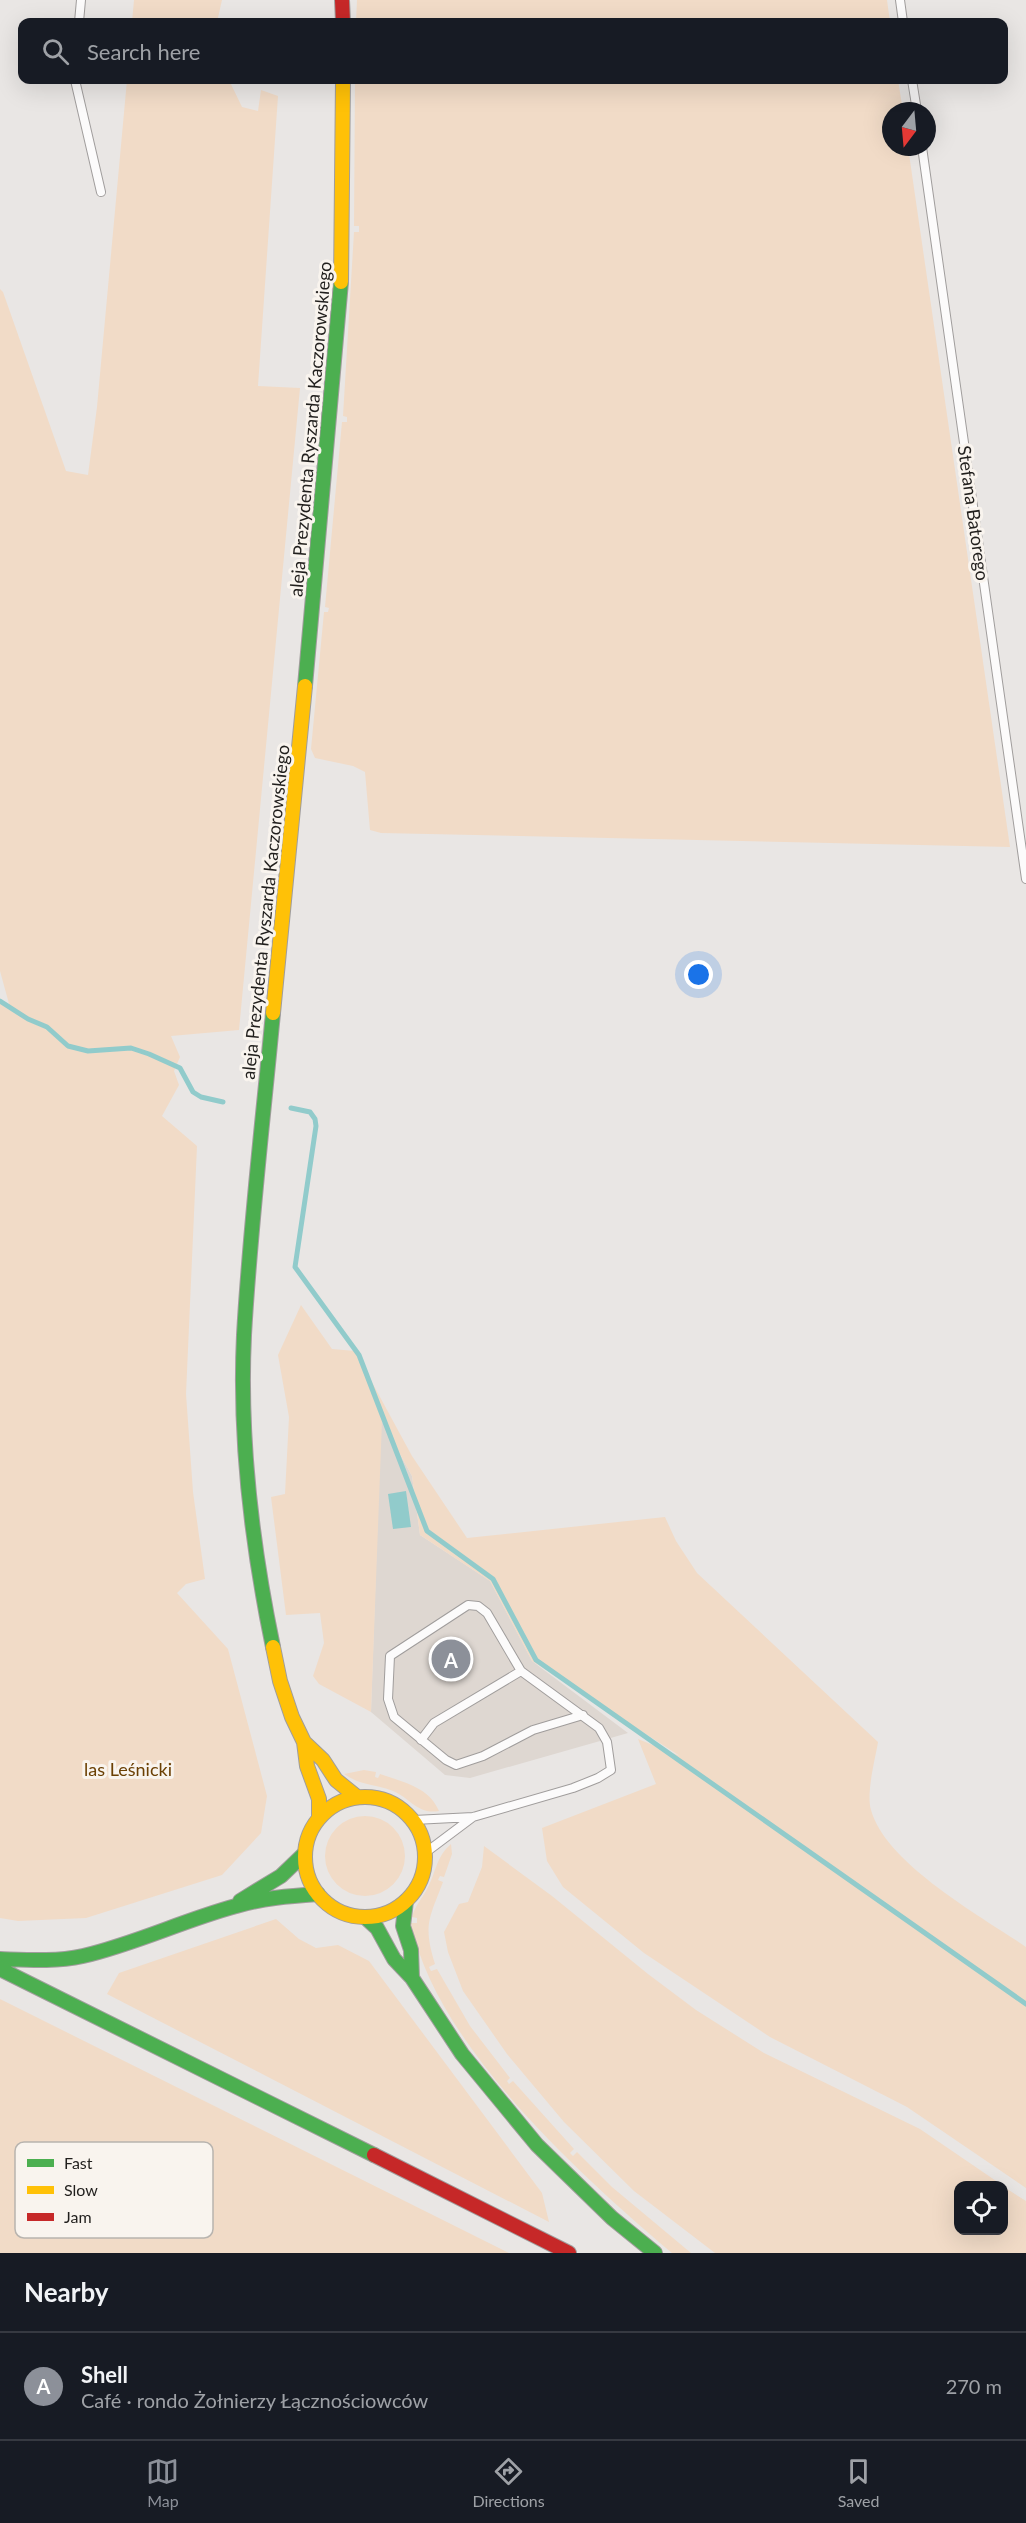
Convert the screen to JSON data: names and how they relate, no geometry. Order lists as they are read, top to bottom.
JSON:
{
  "streets": {
    "main road": ["aleja Prezydenta Ryszarda Kaczorowskiego"],
    "lane": ["Stefana Batorego"]
  },
  "parks": ["las Leśnicki"],
  "legend": ["Fast", "Slow", "Jam"],
  "north": "bottom",
  "page": {
    "search": "Search here",
    "pins": "A",
    "heading": "Nearby",
    "list": [
      {
        "mark": "A",
        "name": "Shell",
        "note": "Café · rondo Żołnierzy Łącznościowców",
        "value": "270 m"
      }
    ],
    "nav": ["Map", "Directions", "Saved"]
  }
}
